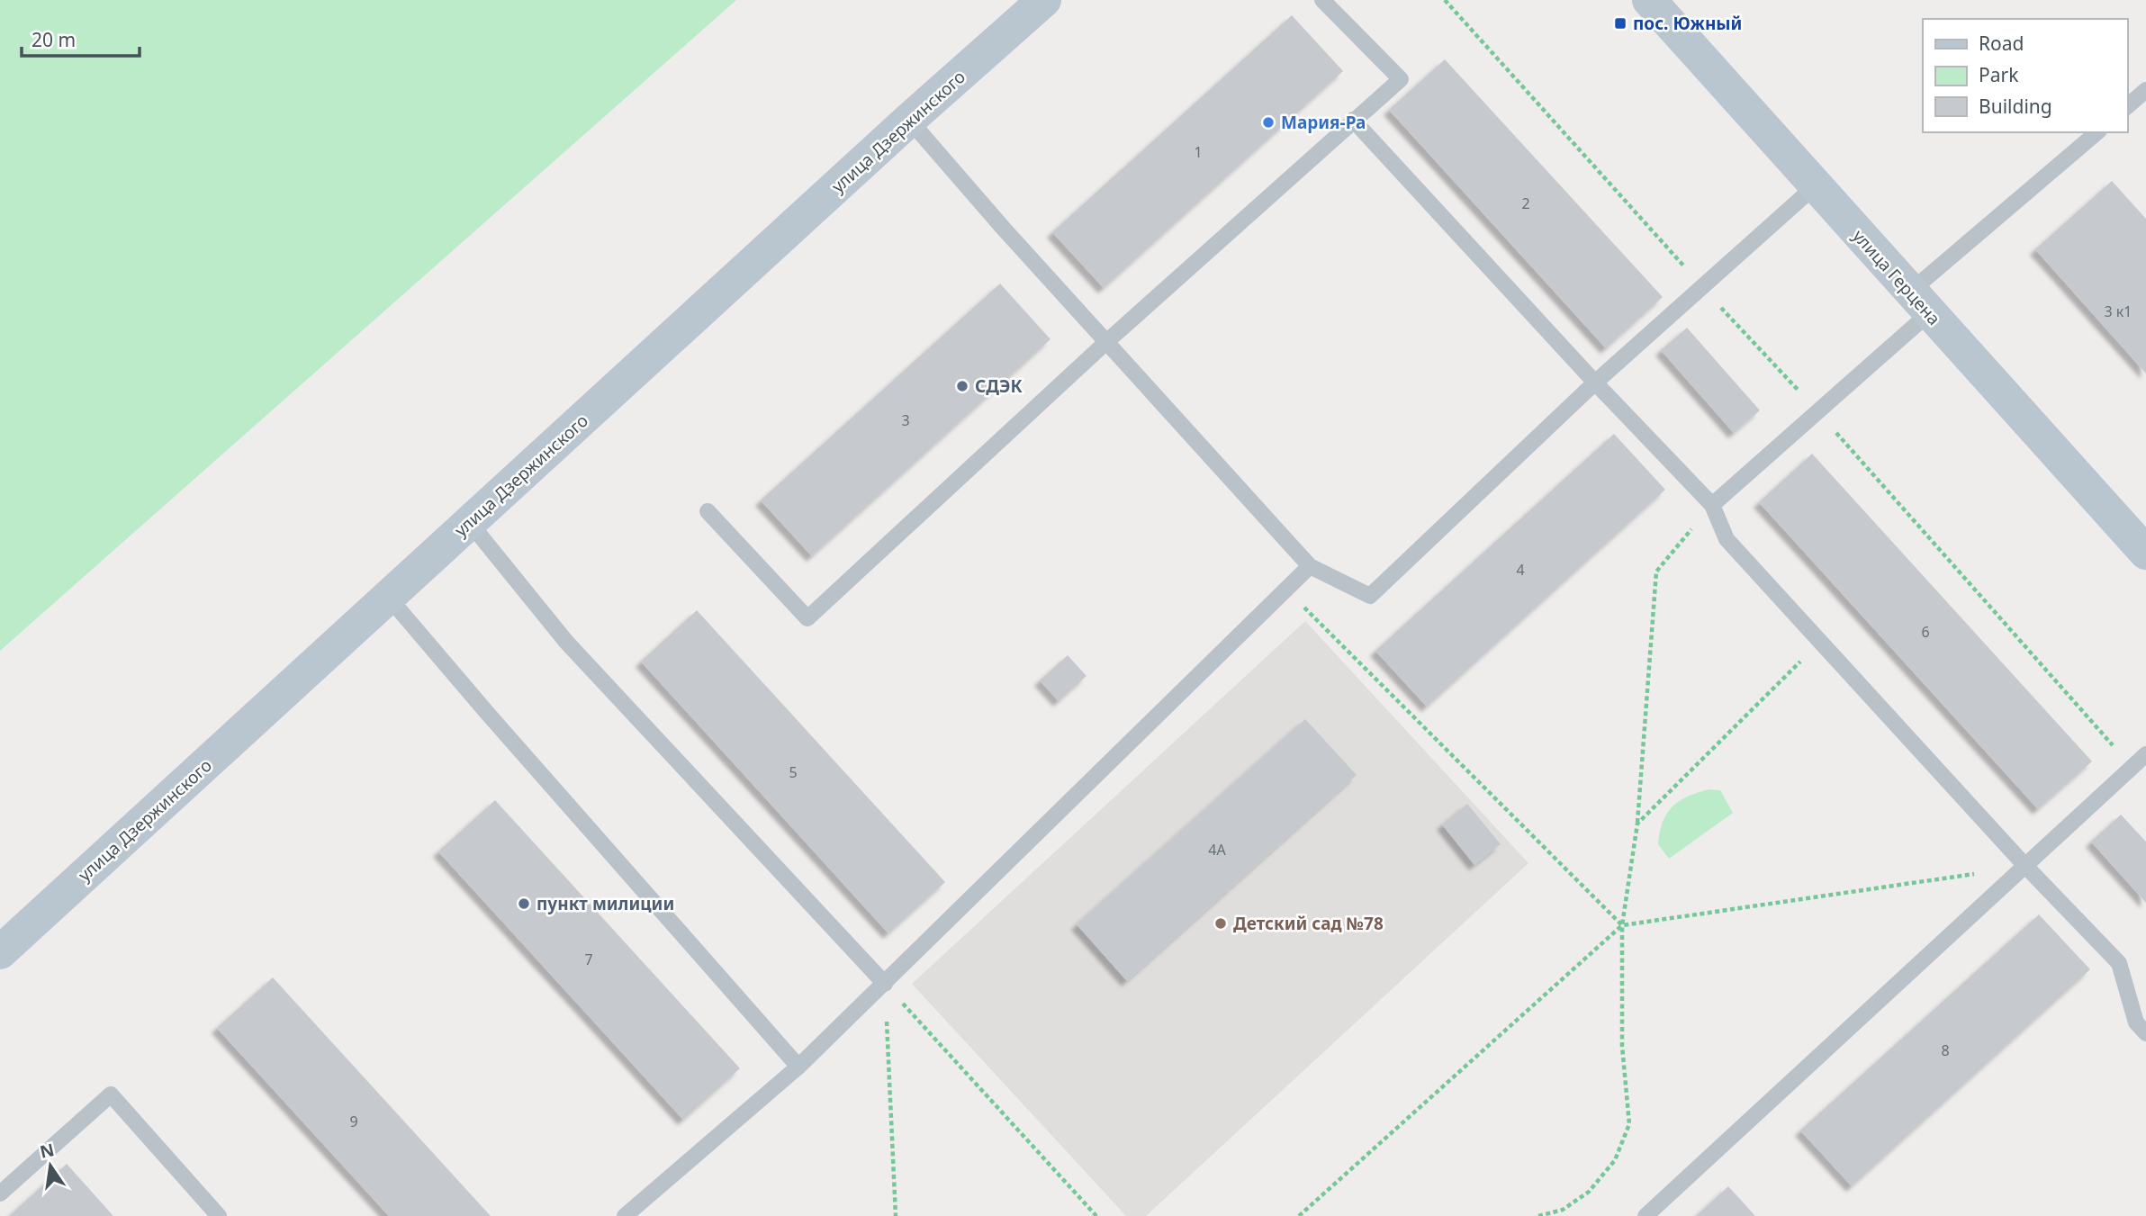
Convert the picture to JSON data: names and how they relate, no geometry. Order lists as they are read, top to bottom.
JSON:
{
  "streets": {
    "main road": ["улица Дзержинского", "улица Герцена"]
  },
  "places": {
    "transit": ["пос. Южный"],
    "other": [
      "Мария-Ра",
      "СДЭК",
      "пункт милиции",
      "Детский сад №78"
    ]
  },
  "house_numbers": [
    "1",
    "2",
    "3 к1",
    "3",
    "4",
    "6",
    "5",
    "4А",
    "7",
    "8",
    "9"
  ],
  "legend": ["Road", "Park", "Building"],
  "scale_bar": "20 m",
  "north": "top"
}
